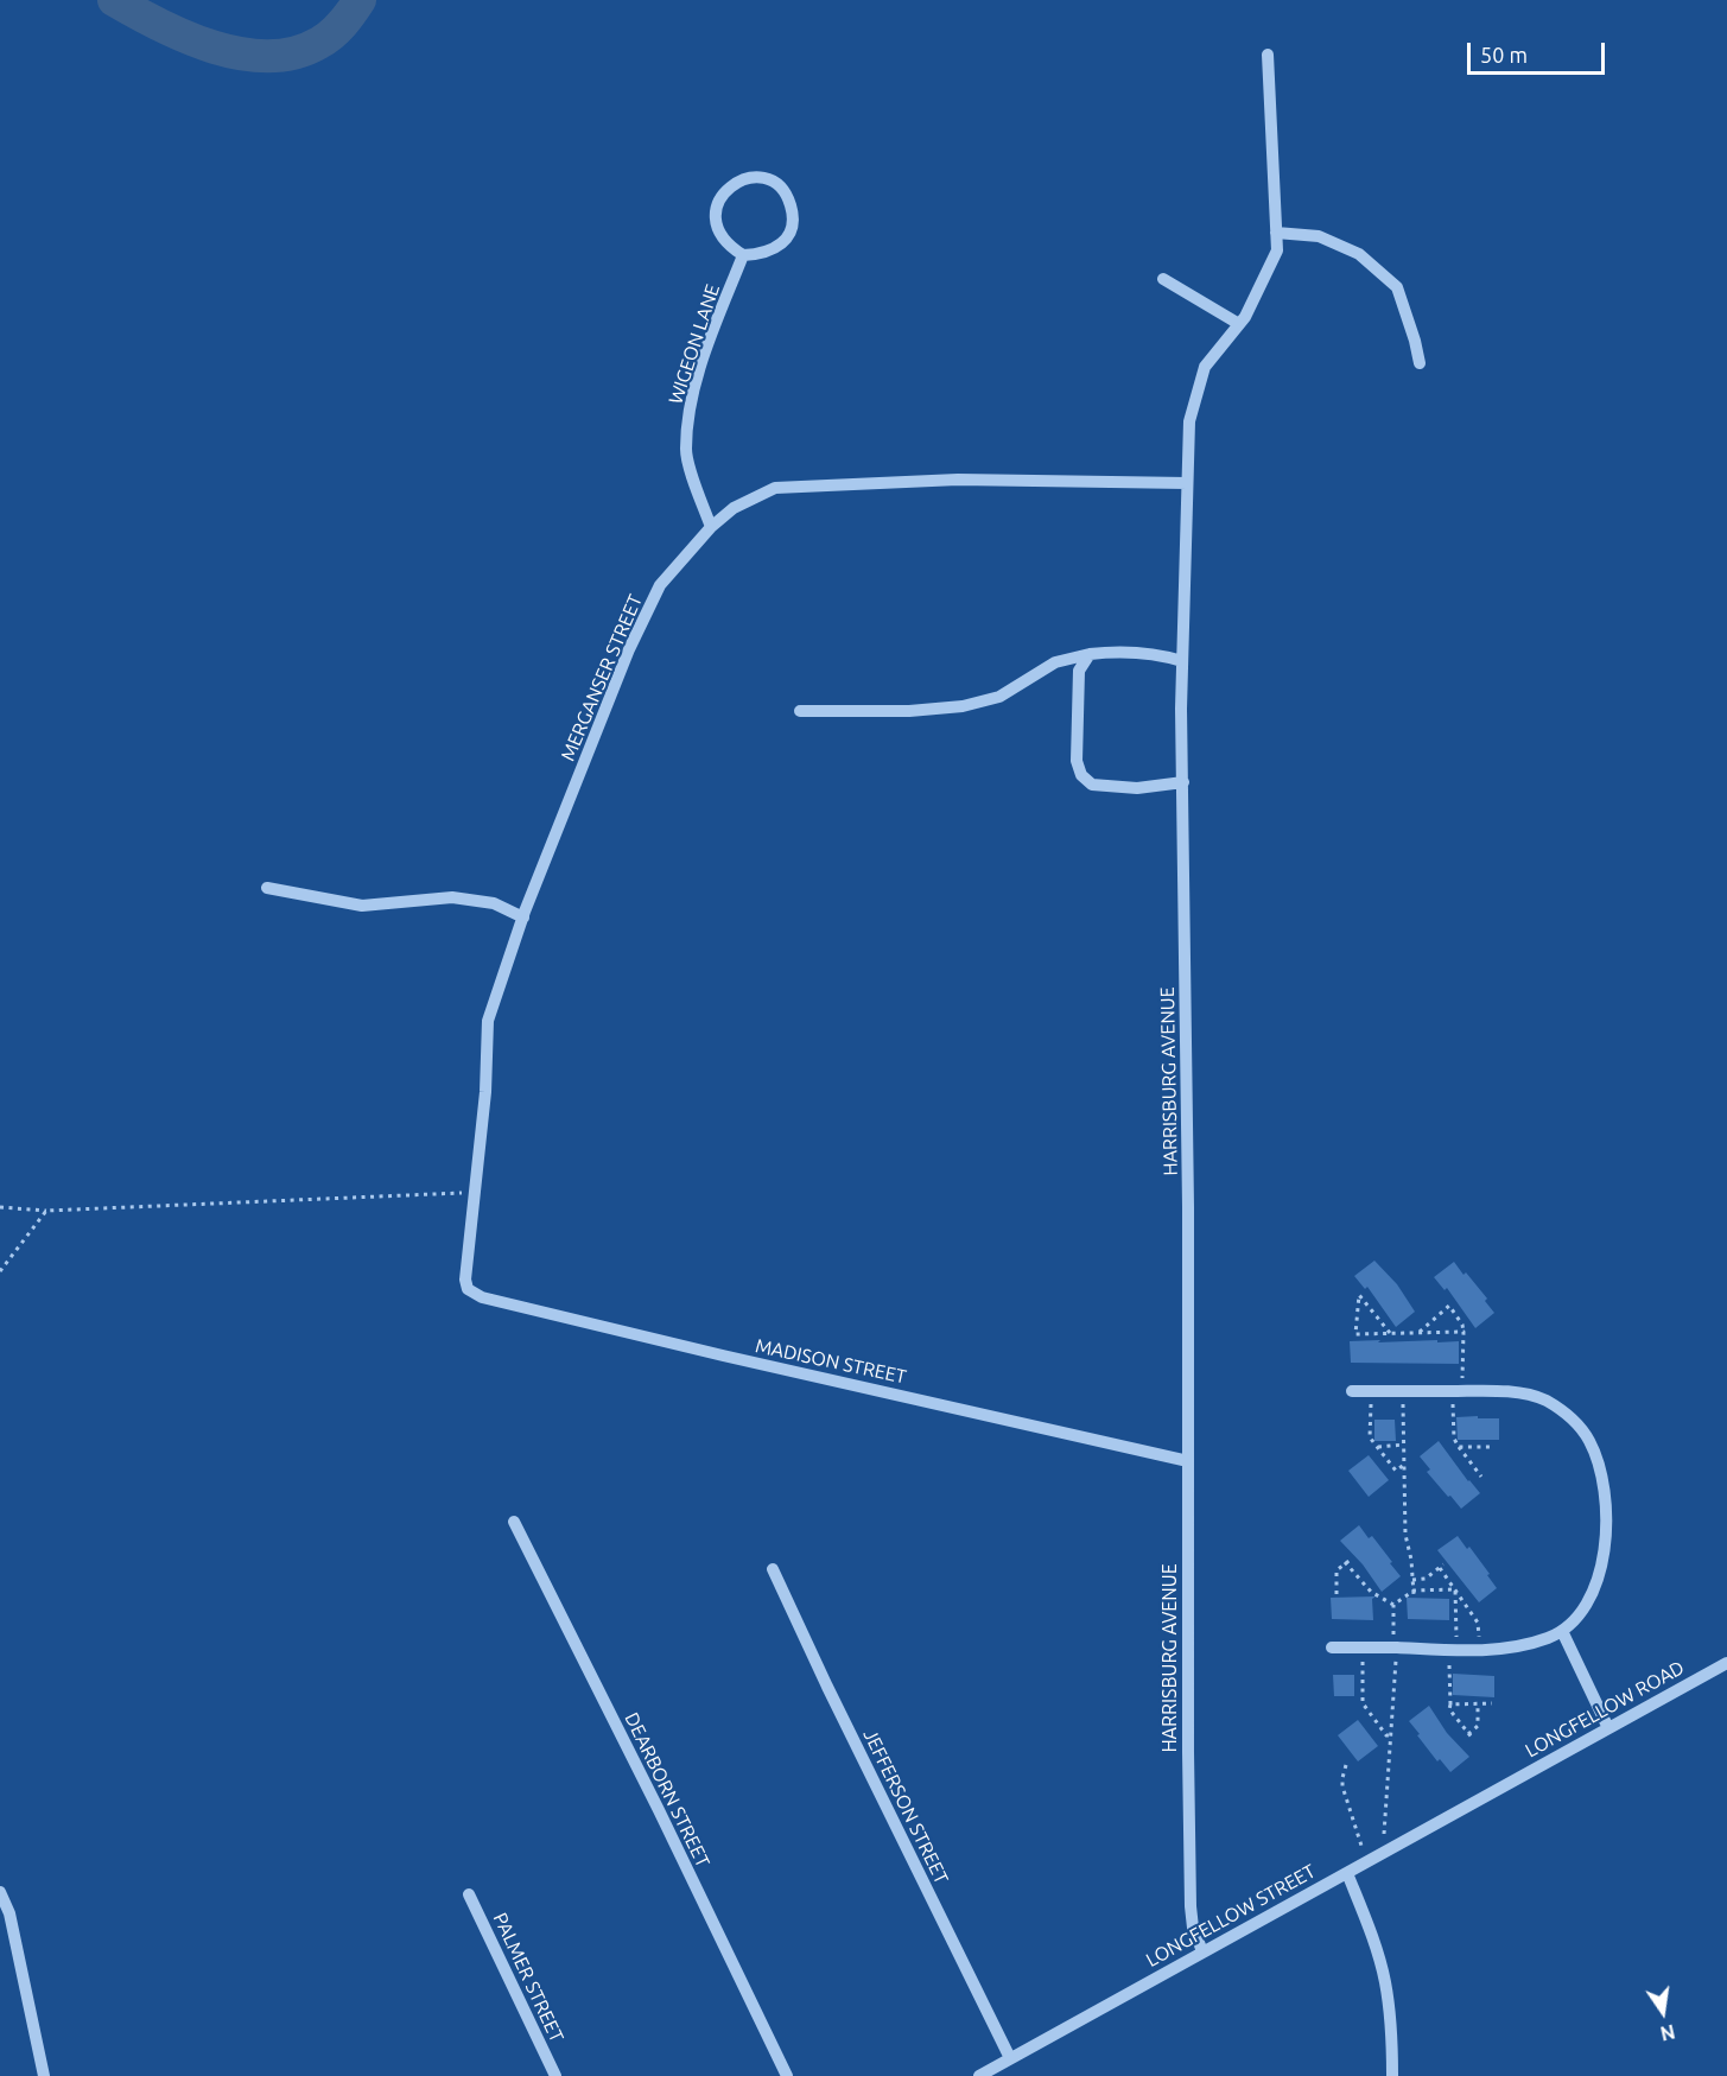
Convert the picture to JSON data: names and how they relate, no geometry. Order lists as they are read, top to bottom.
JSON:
{
  "streets": {
    "street": [
      "WIGEON LANE",
      "MERGANSER STREET",
      "HARRISBURG AVENUE",
      "MADISON STREET",
      "LONGFELLOW ROAD",
      "DEARBORN STREET",
      "JEFFERSON STREET",
      "LONGFELLOW STREET",
      "PALMER STREET"
    ]
  },
  "crossings": [
    ["WIGEON LANE", "MERGANSER STREET"],
    ["MERGANSER STREET", "HARRISBURG AVENUE"],
    ["MERGANSER STREET", "MADISON STREET"],
    ["HARRISBURG AVENUE", "MADISON STREET"],
    ["HARRISBURG AVENUE", "LONGFELLOW STREET"],
    ["LONGFELLOW ROAD", "LONGFELLOW STREET"],
    ["JEFFERSON STREET", "LONGFELLOW STREET"]
  ],
  "scale_bar": "50 m",
  "north": "bottom"
}
